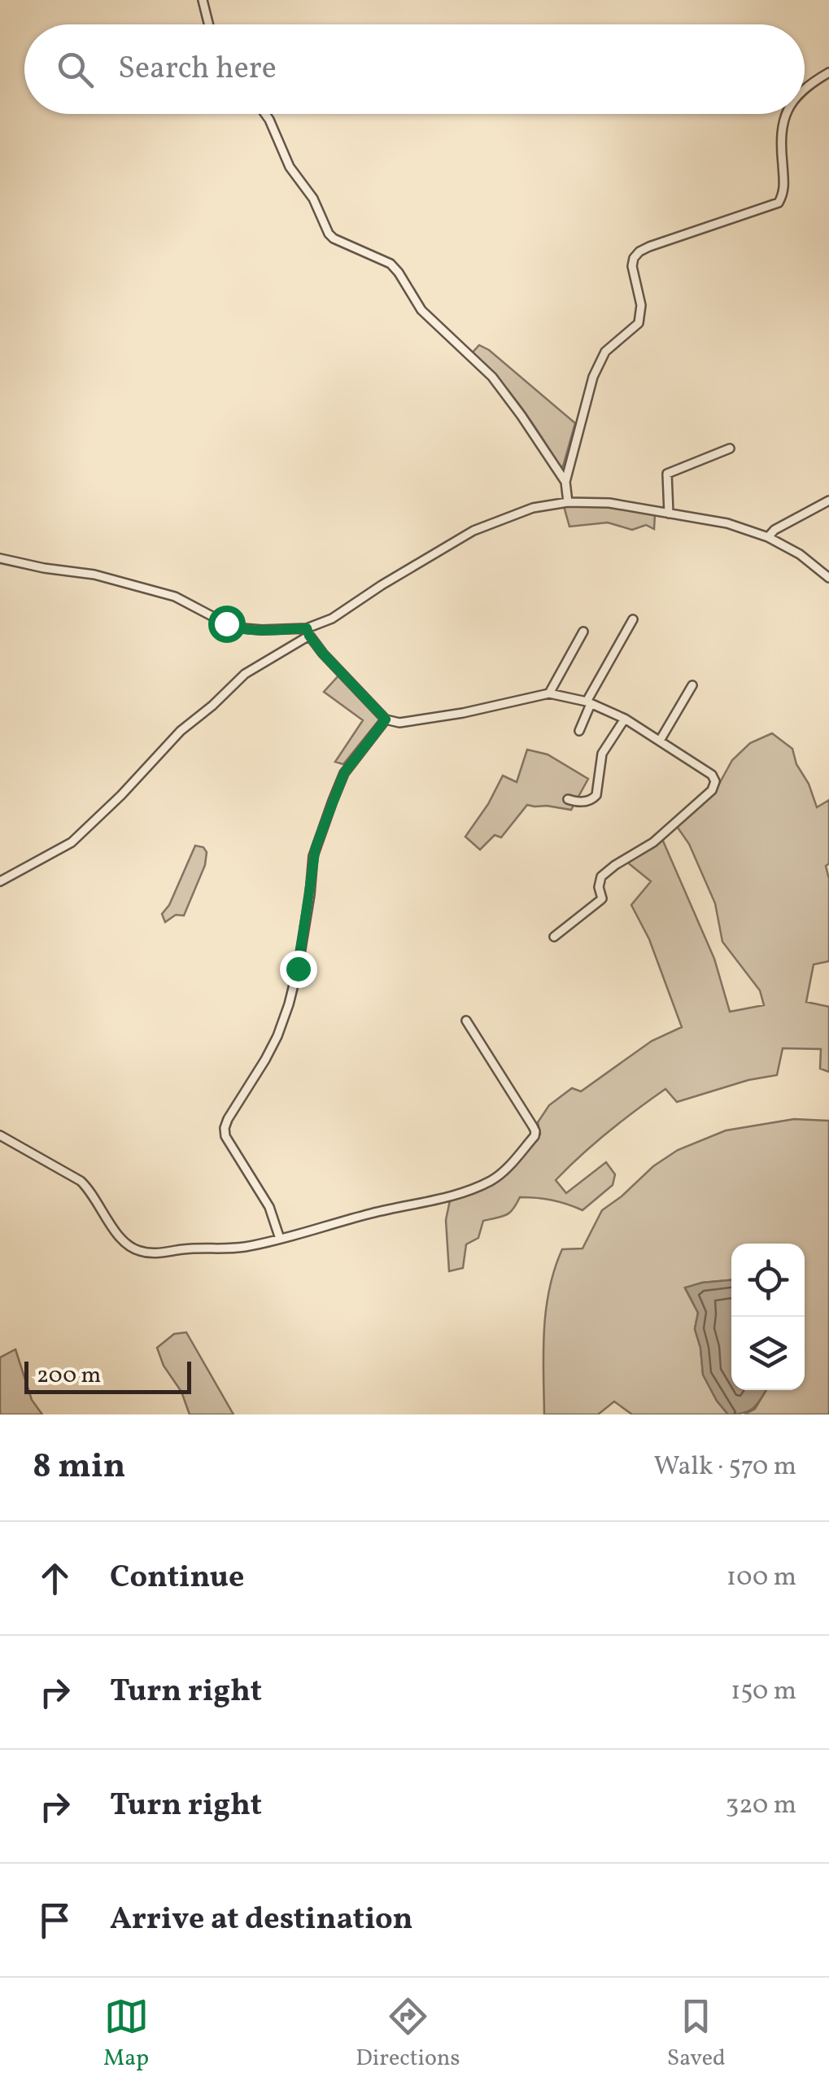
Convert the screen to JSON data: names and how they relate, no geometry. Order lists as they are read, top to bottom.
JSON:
{
  "scale_bar": "200 m",
  "page": {
    "search": "Search here",
    "scale": "200 m",
    "heading": ["8 min", "Walk · 570 m"],
    "list": [
      ["Continue", "100 m"],
      ["Turn right", "150 m"],
      ["Turn right", "320 m"],
      "Arrive at destination"
    ],
    "nav": ["Map", "Directions", "Saved"]
  }
}
